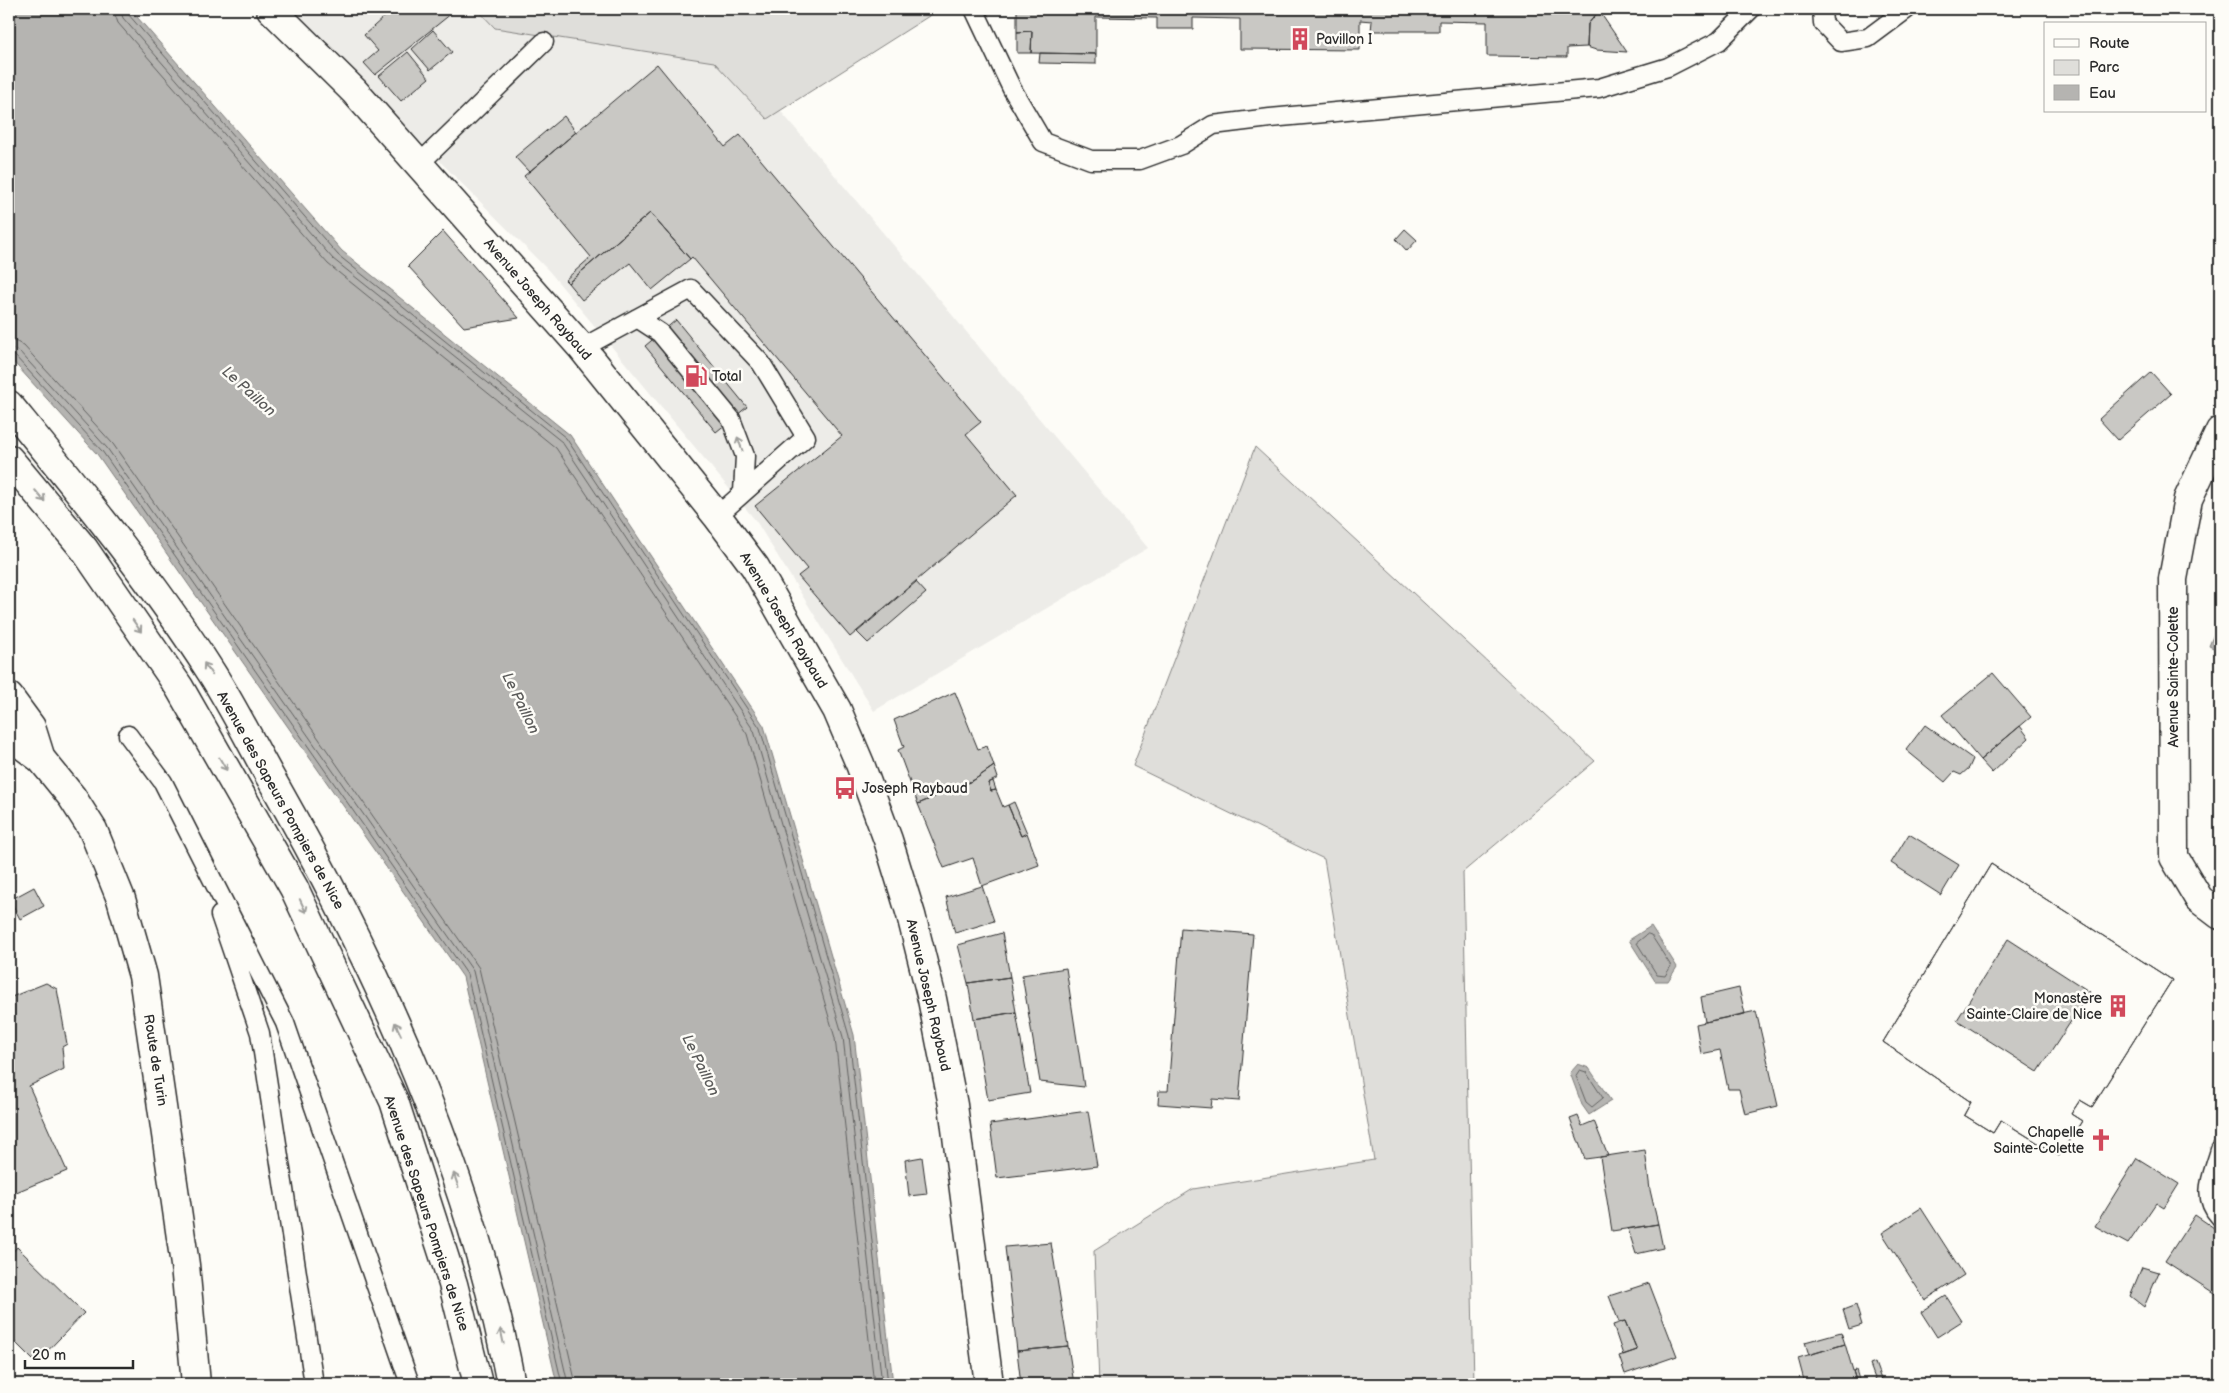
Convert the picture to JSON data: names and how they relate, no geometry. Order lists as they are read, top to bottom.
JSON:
{
  "streets": {
    "main road": [
      "Avenue Joseph Raybaud",
      "Avenue Sainte-Colette",
      "Avenue des Sapeurs Pompiers de Nice",
      "Route de Turin"
    ]
  },
  "water": ["Le Paillon"],
  "places": {
    "building": ["Pavillon I", "Monastère Sainte-Claire de Nice"],
    "fuel station": ["Total"],
    "bus stop": ["Joseph Raybaud"],
    "church": ["Chapelle Sainte-Colette"]
  },
  "legend": ["Route", "Parc", "Eau"],
  "scale_bar": "20 m"
}
